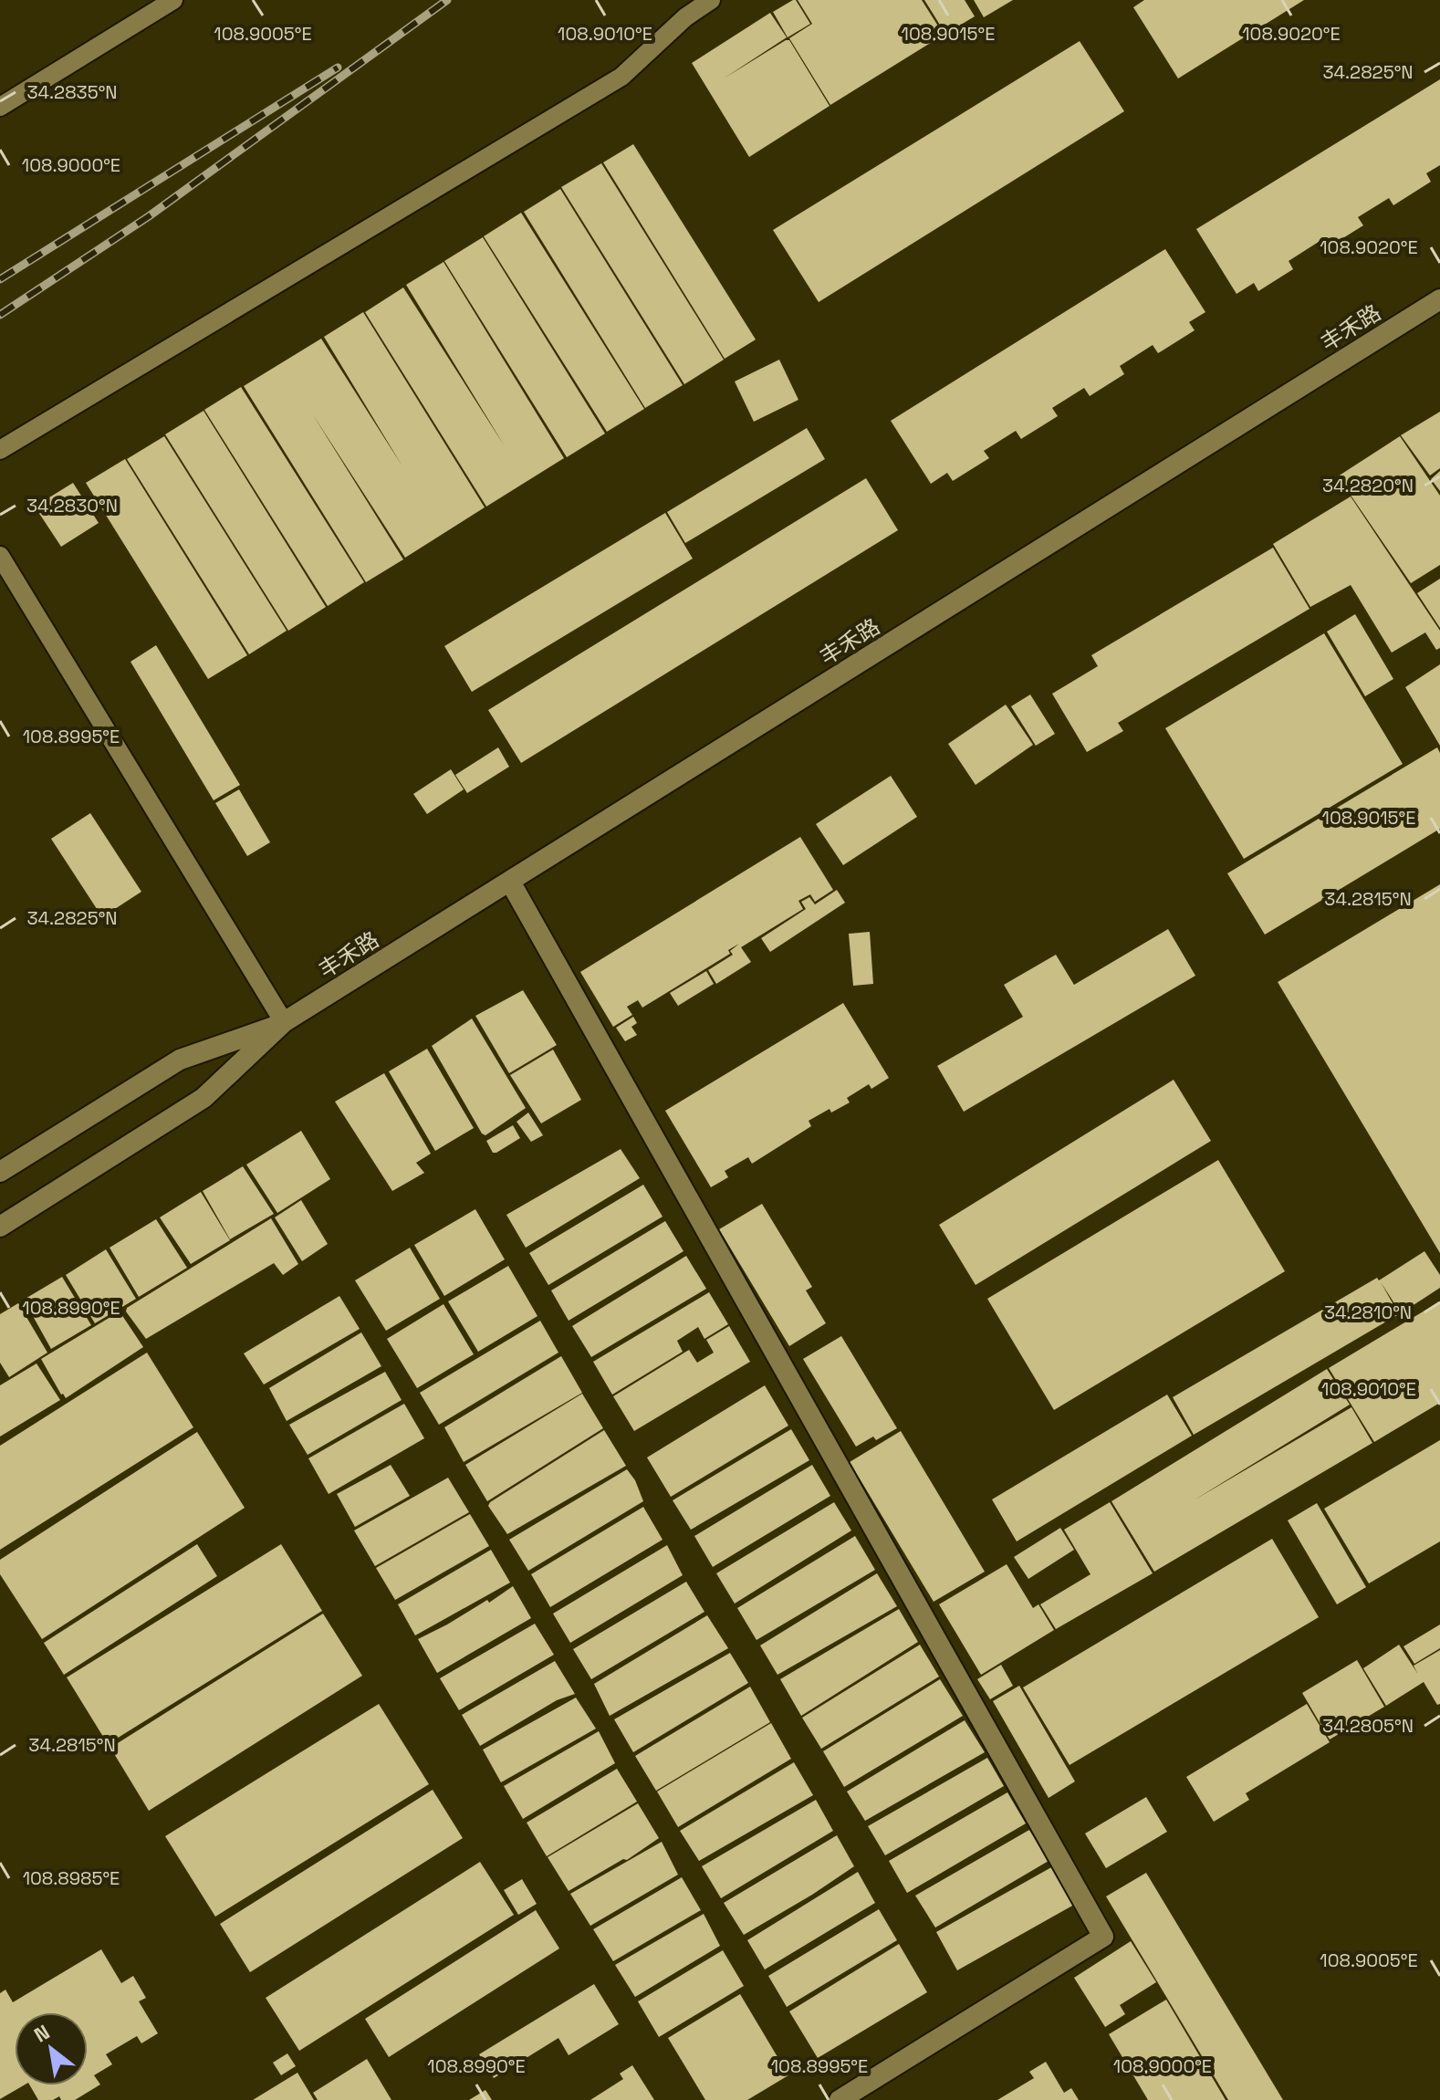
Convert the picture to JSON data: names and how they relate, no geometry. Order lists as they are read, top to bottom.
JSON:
{
  "streets": {
    "main road": ["丰禾路"]
  },
  "north": "top left",
  "coordinates": [
    "108.9005°E",
    "108.9010°E",
    "108.9015°E",
    "108.9020°E",
    "34.2825°N",
    "34.2835°N",
    "108.9000°E",
    "34.2820°N",
    "34.2830°N",
    "108.8995°E",
    "34.2815°N",
    "108.8990°E",
    "34.2810°N",
    "34.2805°N",
    "108.8985°E"
  ]
}
